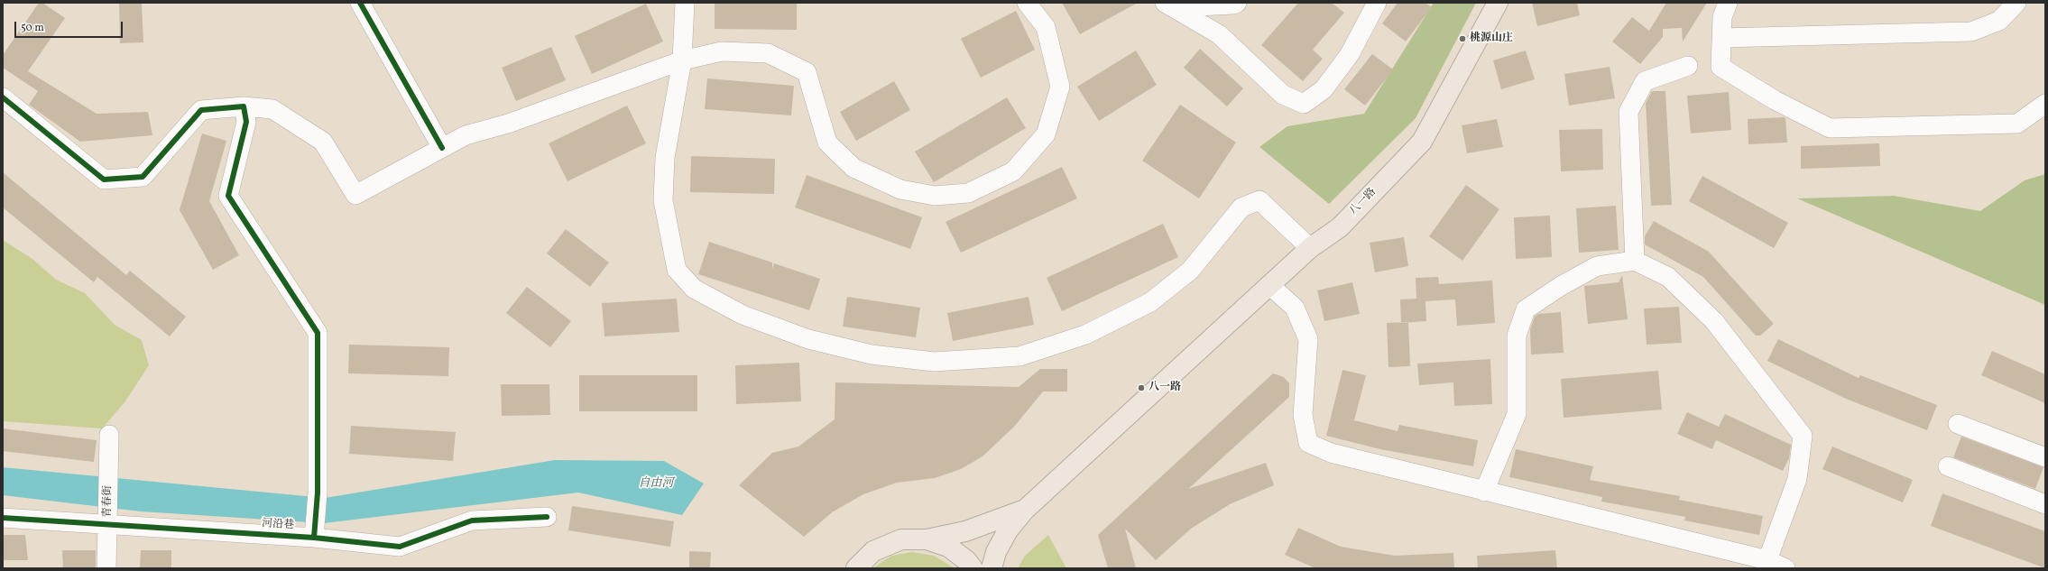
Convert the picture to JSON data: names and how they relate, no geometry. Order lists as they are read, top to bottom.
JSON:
{
  "streets": {
    "main road": ["八一路"],
    "street": ["青春街", "河沿巷"]
  },
  "crossings": [
    ["青春街", "河沿巷"]
  ],
  "water": ["自由河"],
  "places": ["桃源山庄", "八一路"],
  "scale_bar": "50 m"
}
